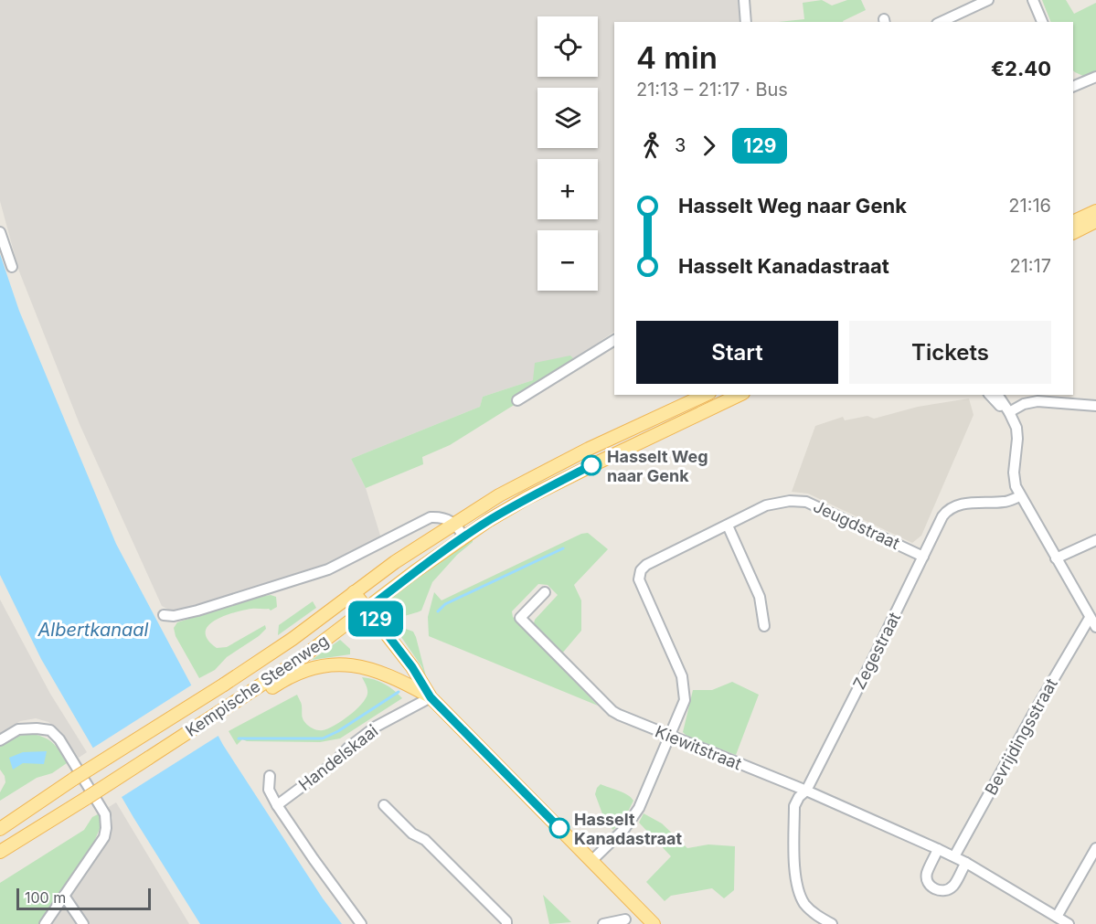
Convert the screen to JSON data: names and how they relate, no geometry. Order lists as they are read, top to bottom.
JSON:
{
  "streets": {
    "main road": ["Kempische Steenweg"],
    "street": [
      "Jeugdstraat",
      "Zegestraat",
      "Bevrijdingsstraat",
      "Kiewitstraat",
      "Handelskaai"
    ]
  },
  "crossings": [
    ["Jeugdstraat", "Zegestraat"],
    ["Jeugdstraat", "Kiewitstraat"],
    ["Zegestraat", "Kiewitstraat"],
    ["Bevrijdingsstraat", "Kiewitstraat"]
  ],
  "water": ["Albertkanaal"],
  "places": ["Hasselt Weg naar Genk", "Hasselt Kanadastraat"],
  "lines": ["bus line 129"],
  "scale_bar": "100 m",
  "page": {
    "on_map": "129",
    "map_buttons": ["+", "−"],
    "heading": ["4 min", "21:13 – 21:17 · Bus", "€2.40"],
    "legs": ["3", "129"],
    "list": [
      {
        "name": "Hasselt Weg naar Genk",
        "value": "21:16"
      },
      {
        "name": "Hasselt Kanadastraat",
        "value": "21:17"
      }
    ],
    "buttons": ["Start", "Tickets"],
    "scale": "100 m"
  }
}
